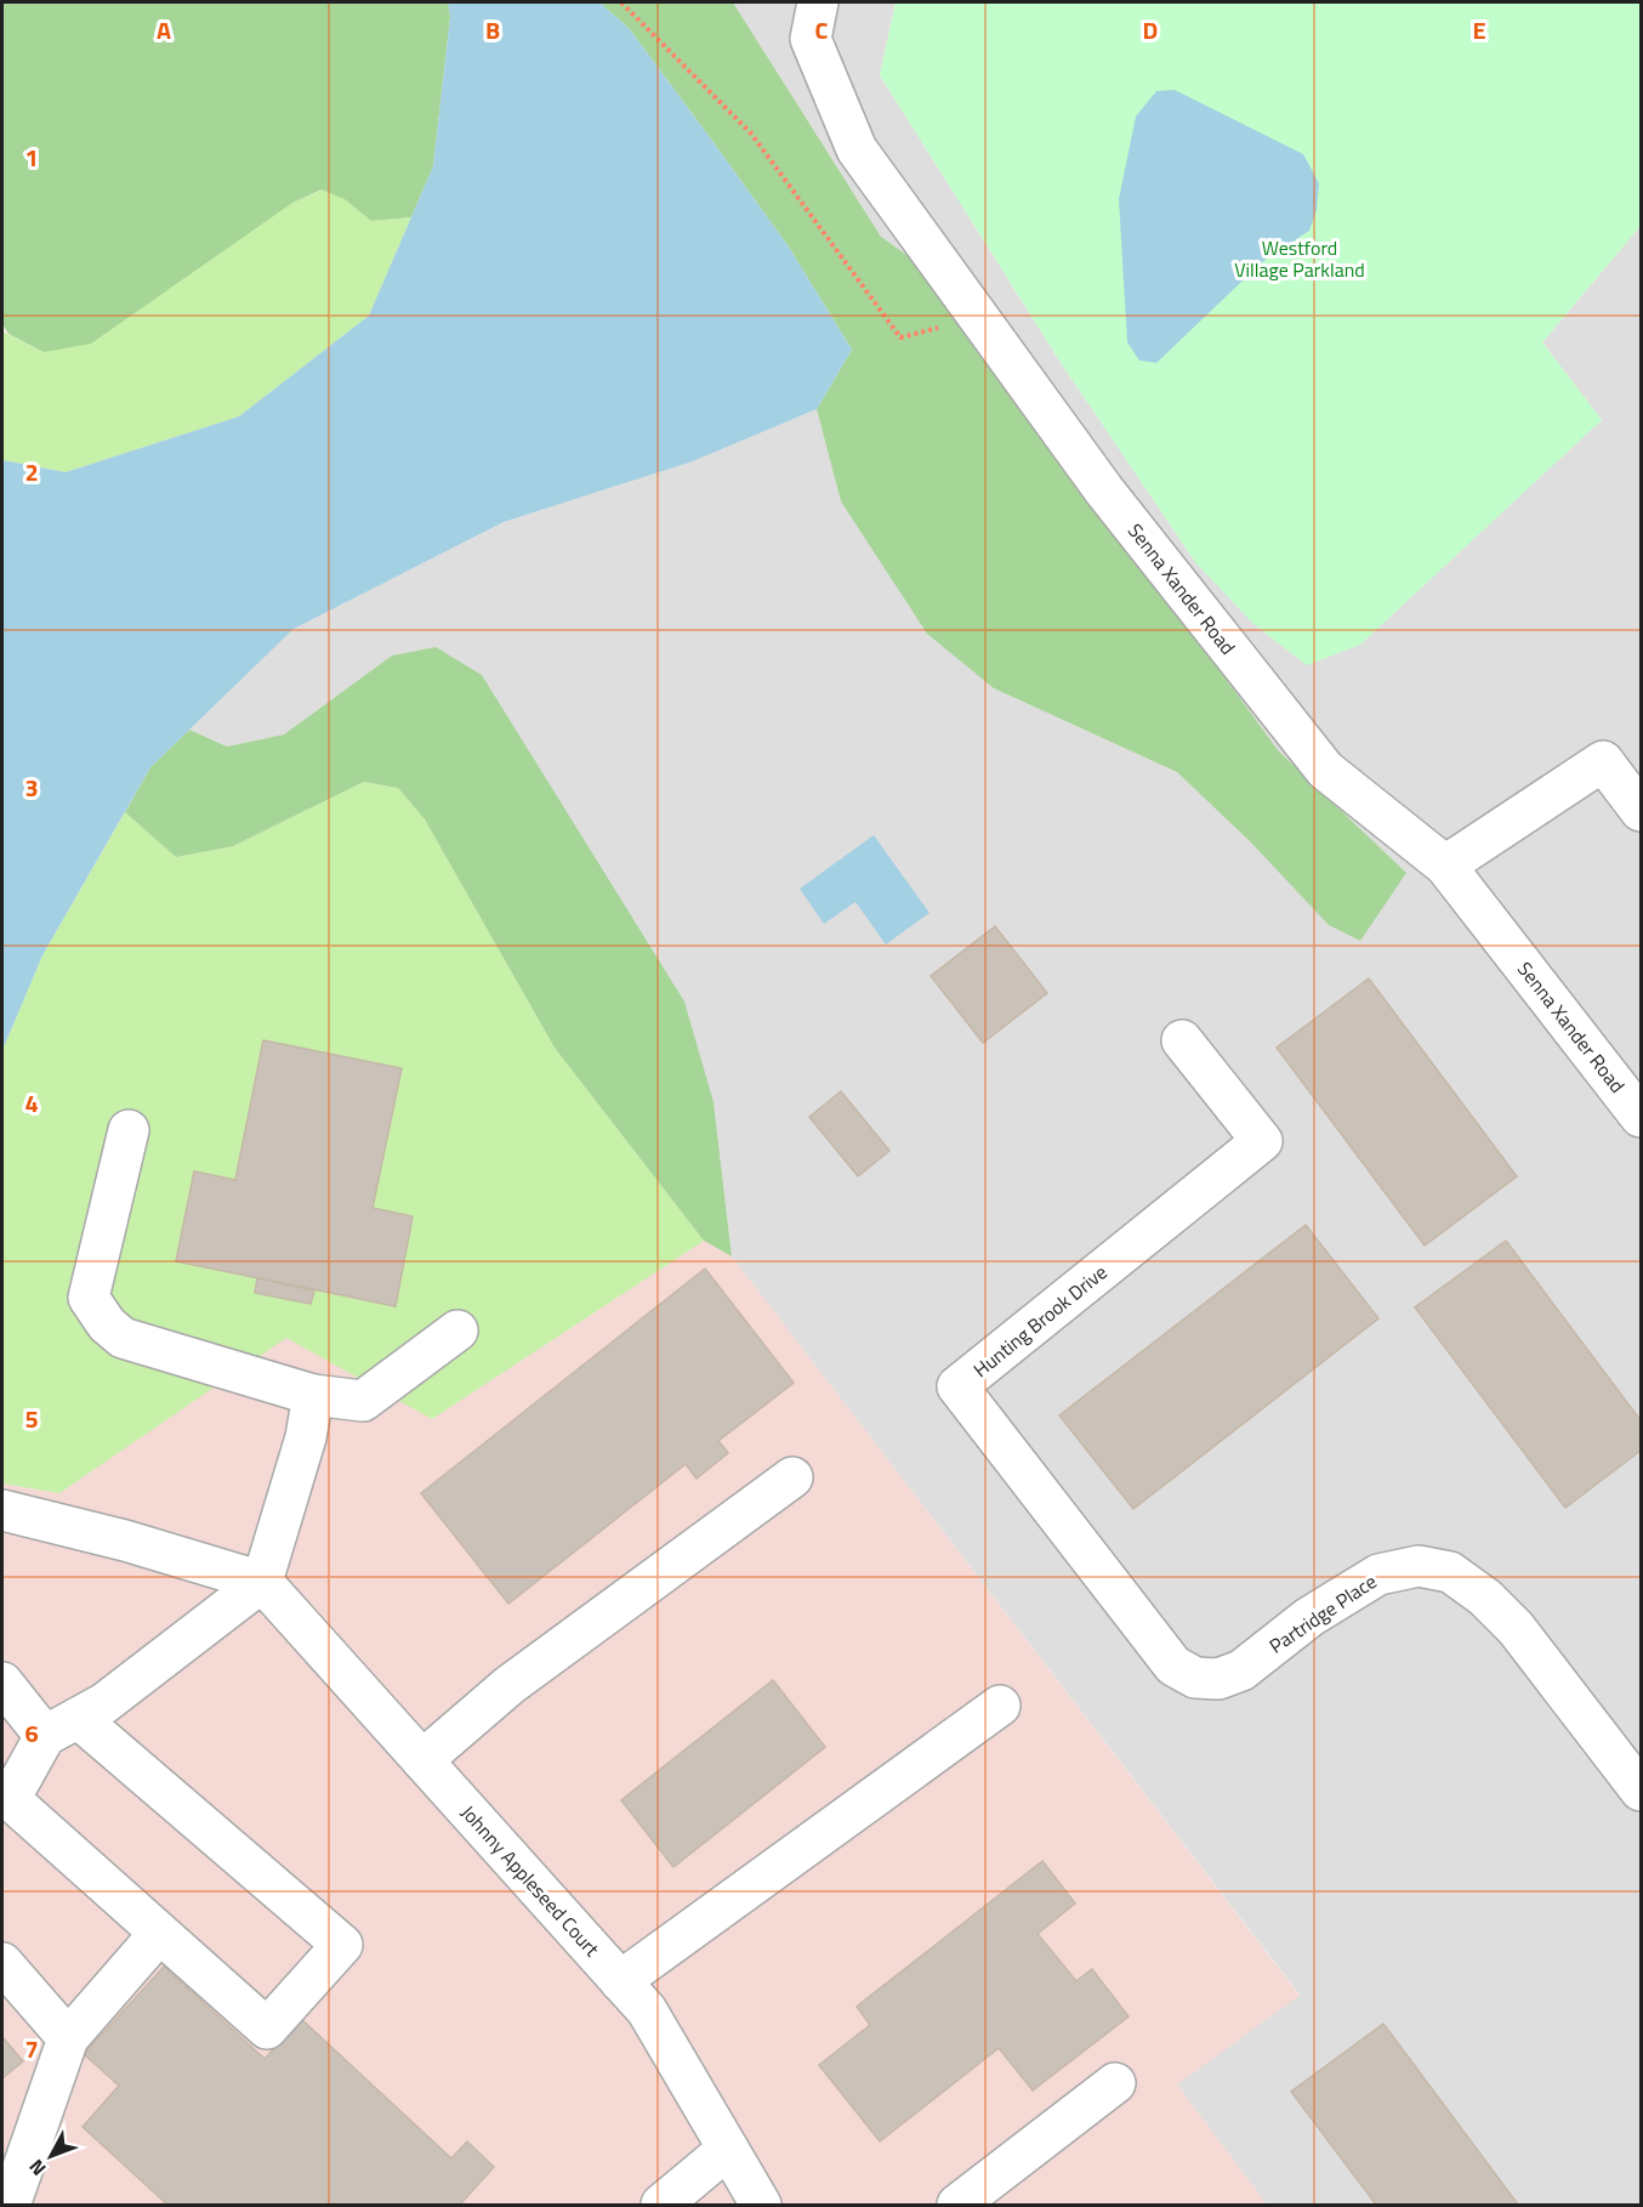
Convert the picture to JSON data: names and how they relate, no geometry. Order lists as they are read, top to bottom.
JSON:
{
  "streets": {
    "street": [
      "Senna Xander Road",
      "Hunting Brook Drive",
      "Partridge Place",
      "Johnny Appleseed Court"
    ]
  },
  "crossings": [
    ["Hunting Brook Drive", "Partridge Place"]
  ],
  "parks": ["Westford Village Parkland"],
  "north": "bottom left",
  "grid": {
    "columns": [
      "A",
      "B",
      "C",
      "D",
      "E"
    ],
    "rows": [
      "1",
      "2",
      "3",
      "4",
      "5",
      "6",
      "7"
    ]
  }
}
